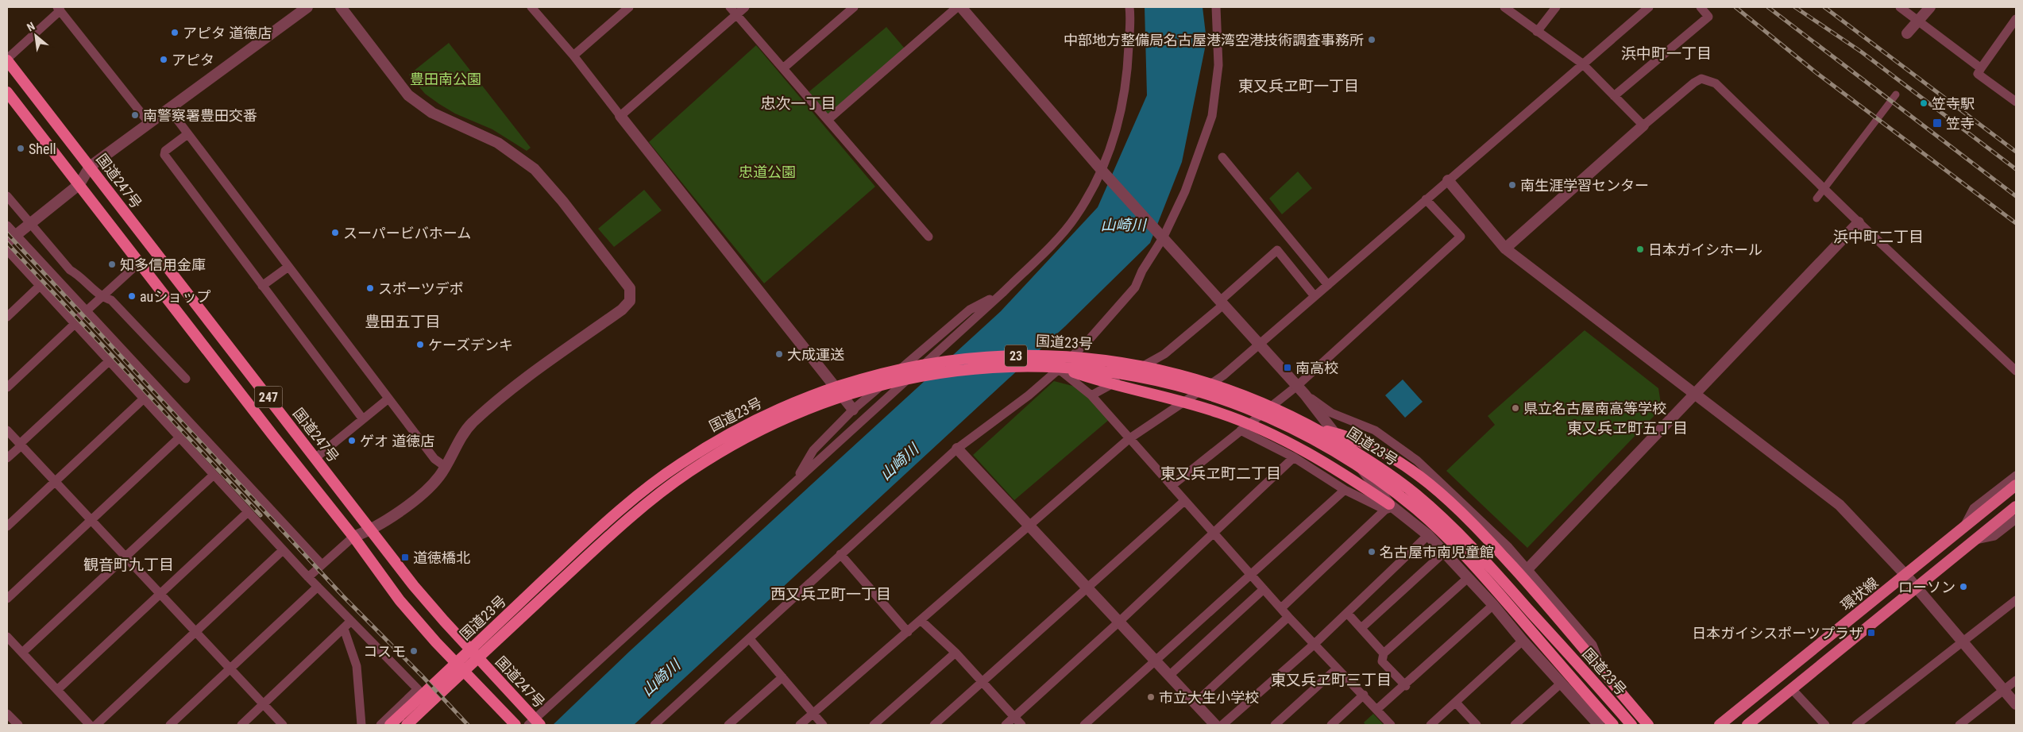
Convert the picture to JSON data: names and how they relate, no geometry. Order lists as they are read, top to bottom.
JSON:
{
  "streets": {
    "highway": [
      "国道247号",
      "国道23号",
      "23",
      "247"
    ],
    "main road": ["環状線"]
  },
  "districts": [
    "浜中町一丁目",
    "東又兵ヱ町一丁目",
    "忠次一丁目",
    "浜中町二丁目",
    "豊田五丁目",
    "東又兵ヱ町五丁目",
    "東又兵ヱ町二丁目",
    "観音町九丁目",
    "西又兵ヱ町一丁目",
    "東又兵ヱ町三丁目"
  ],
  "water": ["山崎川"],
  "parks": ["豊田南公園", "忠道公園"],
  "places": {
    "other": [
      "アピタ 道徳店",
      "中部地方整備局名古屋港湾空港技術調査事務所",
      "アピタ",
      "笠寺駅",
      "南警察署豊田交番",
      "Shell",
      "南生涯学習センター",
      "スーパービバホーム",
      "日本ガイシホール",
      "知多信用金庫",
      "スポーツデポ",
      "auショップ",
      "ケーズデンキ",
      "大成運送",
      "県立名古屋南高等学校",
      "ゲオ 道徳店",
      "名古屋市南児童館",
      "ローソン",
      "コスモ",
      "市立大生小学校"
    ],
    "transit": [
      "笠寺",
      "南高校",
      "道徳橋北",
      "日本ガイシスポーツプラザ"
    ]
  },
  "north": "top left"
}
